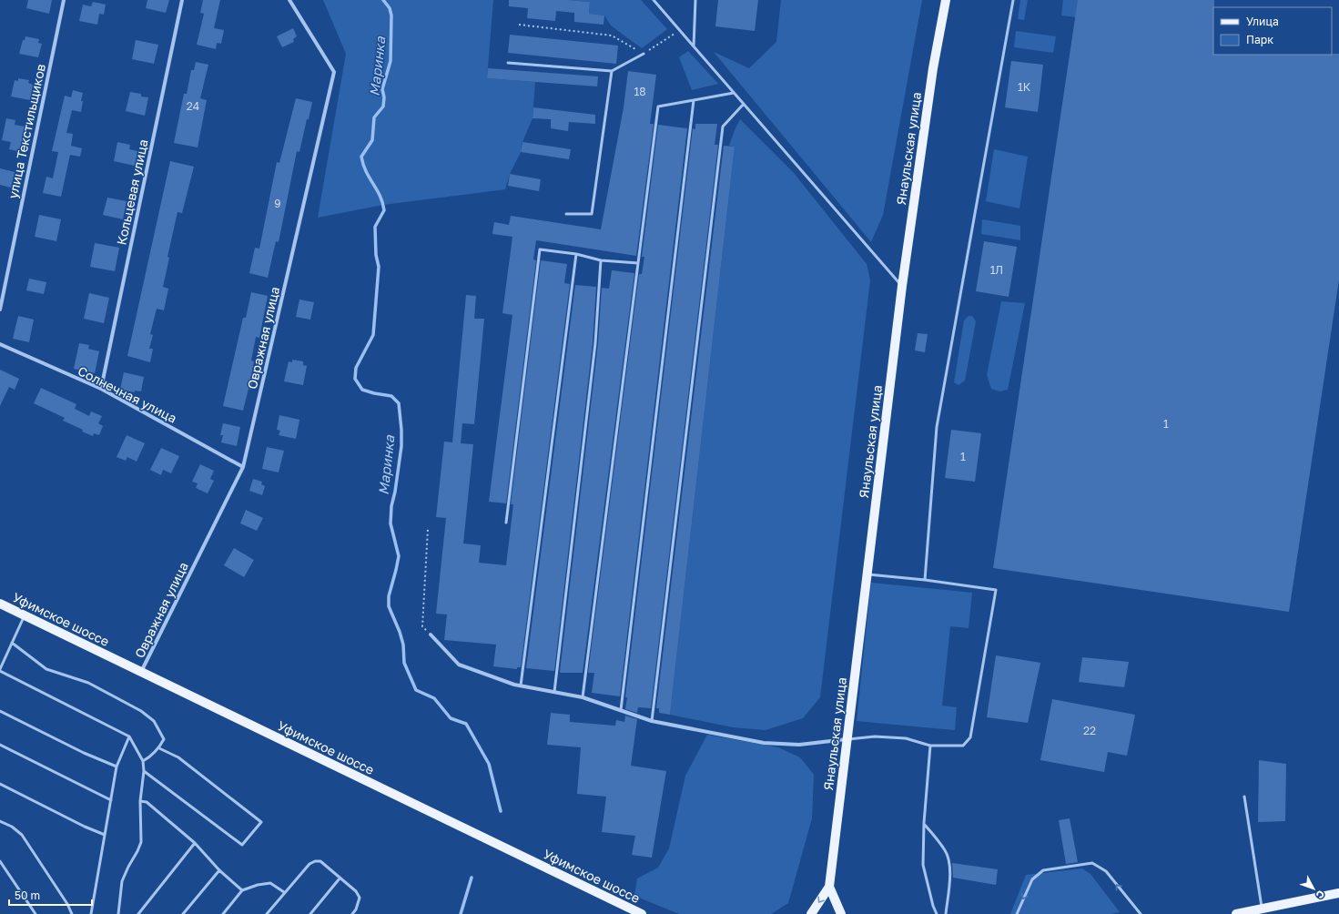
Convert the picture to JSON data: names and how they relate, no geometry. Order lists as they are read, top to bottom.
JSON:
{
  "streets": {
    "main road": ["Янаульская улица", "Уфимское шоссе"],
    "street": [
      "улица Текстильщиков",
      "Кольцевая улица",
      "Овражная улица",
      "Солнечная улица"
    ]
  },
  "crossings": [
    ["Кольцевая улица", "Солнечная улица"],
    ["Овражная улица", "Солнечная улица"],
    ["Овражная улица", "Уфимское шоссе"]
  ],
  "water": ["Маринка"],
  "house_numbers": [
    "1К",
    "18",
    "24",
    "9",
    "1Л",
    "1",
    "1",
    "22"
  ],
  "legend": ["Улица", "Парк"],
  "scale_bar": "50 m",
  "north": "bottom right"
}
